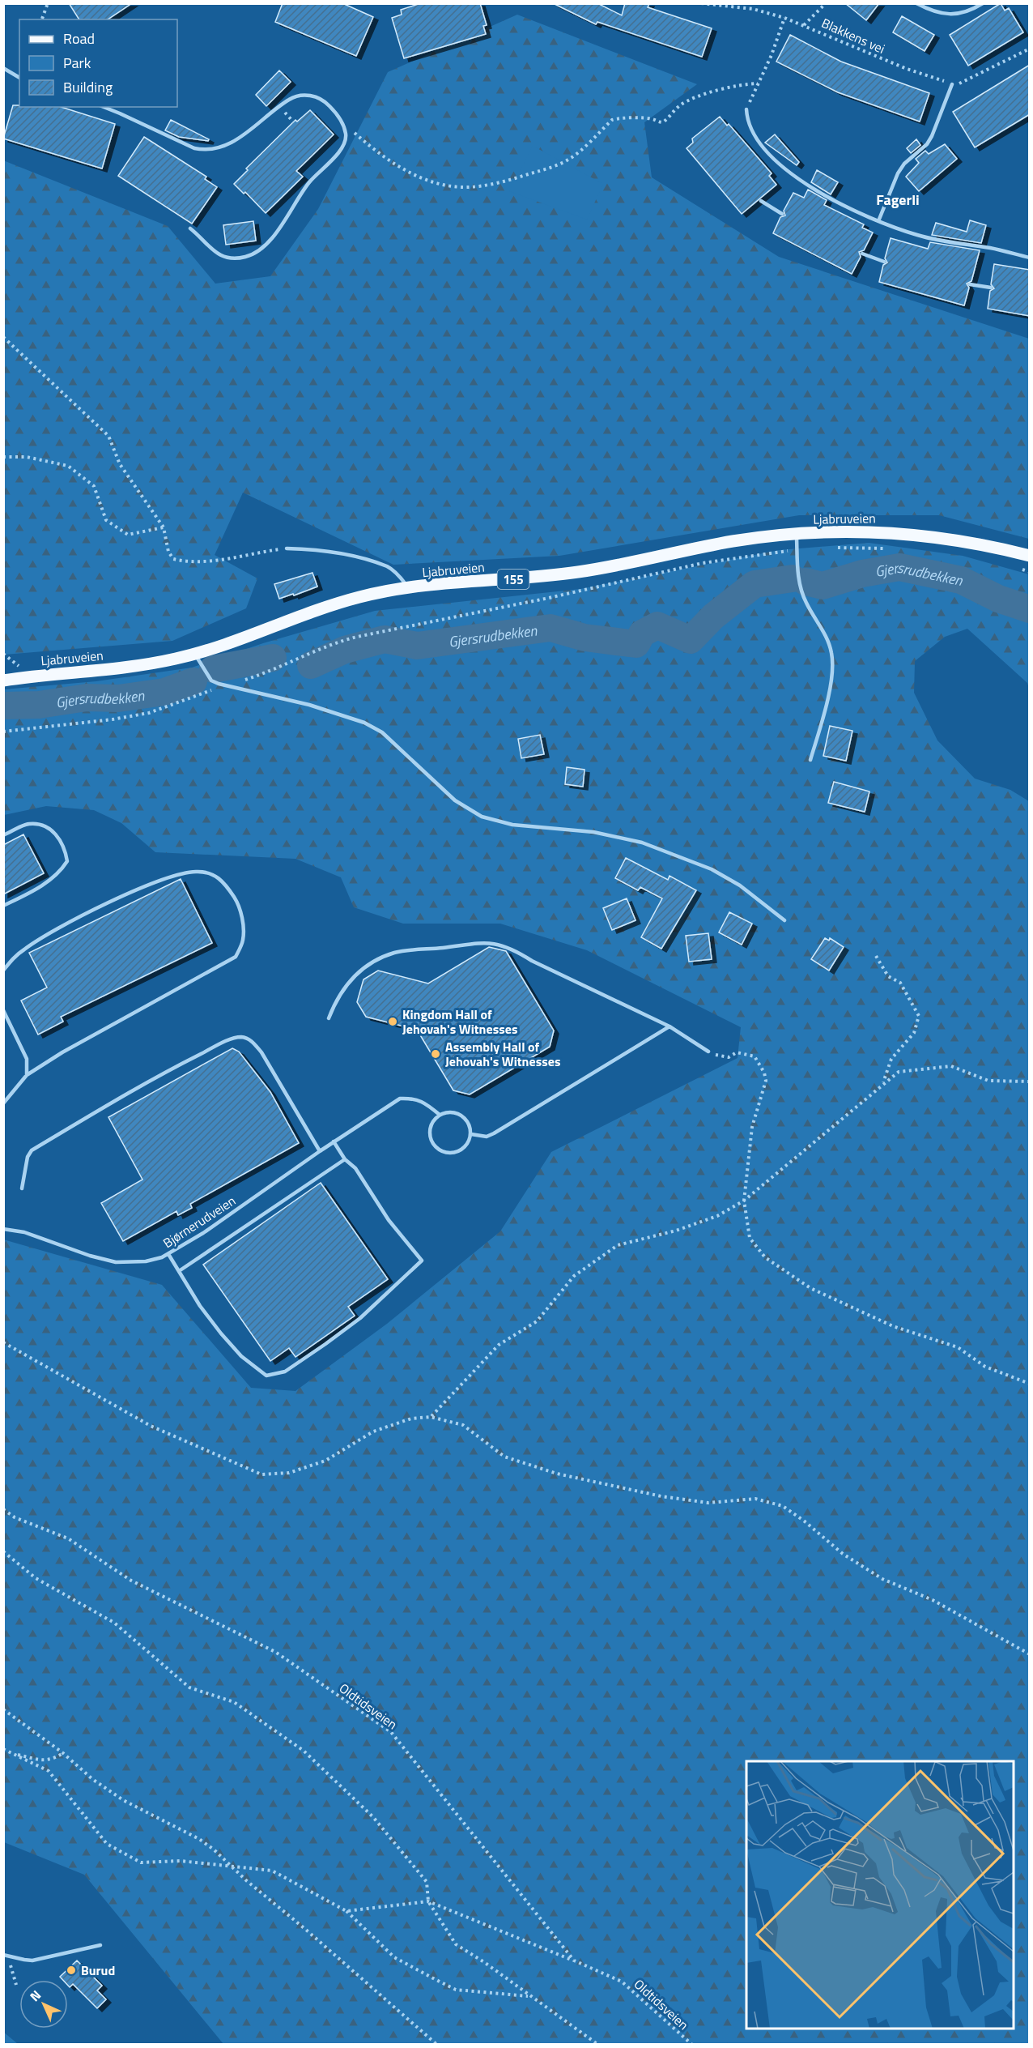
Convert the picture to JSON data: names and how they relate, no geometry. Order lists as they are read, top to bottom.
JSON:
{
  "streets": {
    "main road": ["Ljabruveien", "155"],
    "lane": ["Bjørnerudveien"],
    "path": ["Blakkens vei", "Oldtidsveien"]
  },
  "districts": ["Fagerli"],
  "water": ["Gjersrudbekken"],
  "places": ["Kingdom Hall of Jehovah's Witnesses", "Assembly Hall of Jehovah's Witnesses", "Burud"],
  "legend": ["Road", "Park", "Building"],
  "north": "top left"
}
